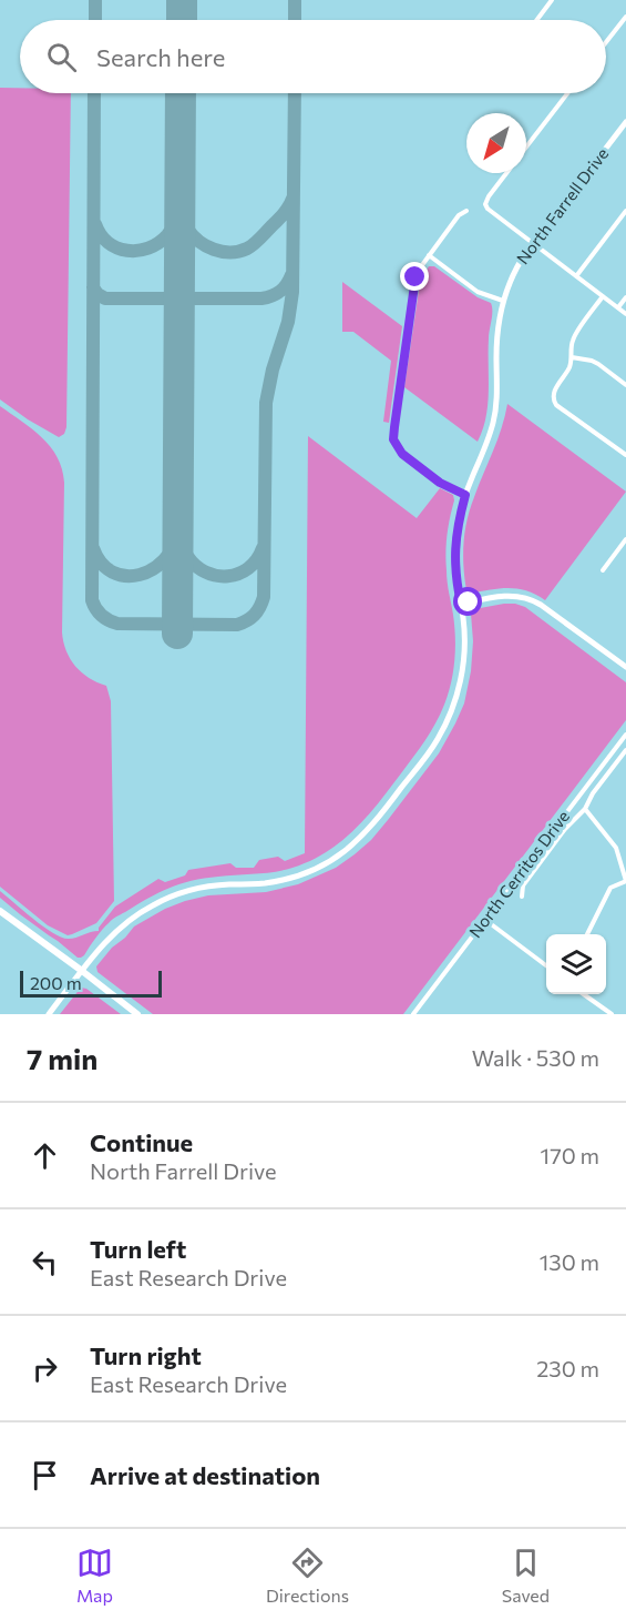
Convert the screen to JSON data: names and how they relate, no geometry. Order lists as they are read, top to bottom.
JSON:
{
  "streets": {
    "street": ["North Farrell Drive", "North Cerritos Drive"]
  },
  "scale_bar": "200 m",
  "north": "bottom left",
  "page": {
    "search": "Search here",
    "scale": "200 m",
    "heading": ["7 min", "Walk · 530 m"],
    "list": [
      ["Continue", "North Farrell Drive", "170 m"],
      ["Turn left", "East Research Drive", "130 m"],
      ["Turn right", "East Research Drive", "230 m"],
      "Arrive at destination"
    ],
    "nav": ["Map", "Directions", "Saved"]
  }
}
